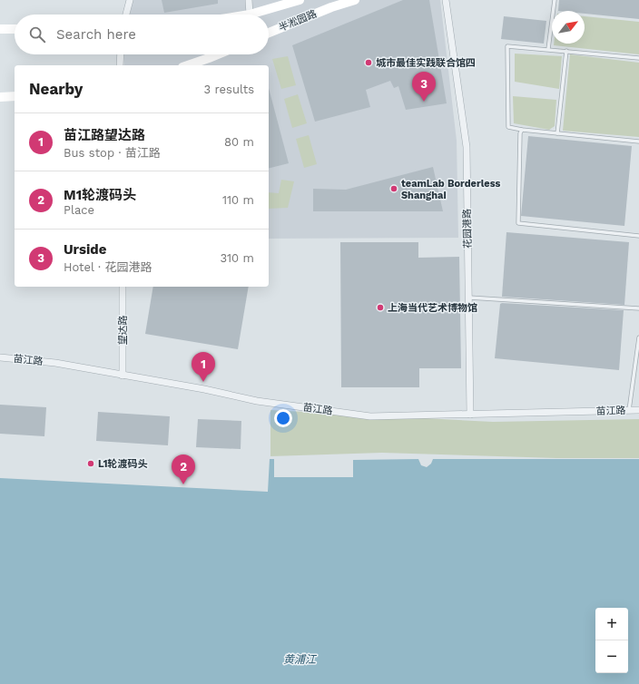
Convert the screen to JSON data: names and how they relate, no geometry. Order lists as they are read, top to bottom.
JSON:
{
  "streets": {
    "main road": ["半淞园路"],
    "street": ["花园港路", "望达路", "苗江路"]
  },
  "crossings": [
    ["花园港路", "苗江路"],
    ["望达路", "苗江路"]
  ],
  "water": ["黄浦江"],
  "places": [
    "城市最佳实践联合馆四",
    "teamLab Borderless Shanghai",
    "上海当代艺术博物馆",
    "L1轮渡码头"
  ],
  "north": "top right",
  "page": {
    "search": "Search here",
    "heading": ["Nearby", "3 results"],
    "pins": ["3", "1", "2"],
    "list": [
      {
        "mark": "1",
        "name": "苗江路望达路",
        "note": "Bus stop · 苗江路",
        "value": "80 m"
      },
      {
        "mark": "2",
        "name": "M1轮渡码头",
        "note": "Place",
        "value": "110 m"
      },
      {
        "mark": "3",
        "name": "Urside",
        "note": "Hotel · 花园港路",
        "value": "310 m"
      }
    ],
    "map_buttons": ["+", "−"]
  }
}
